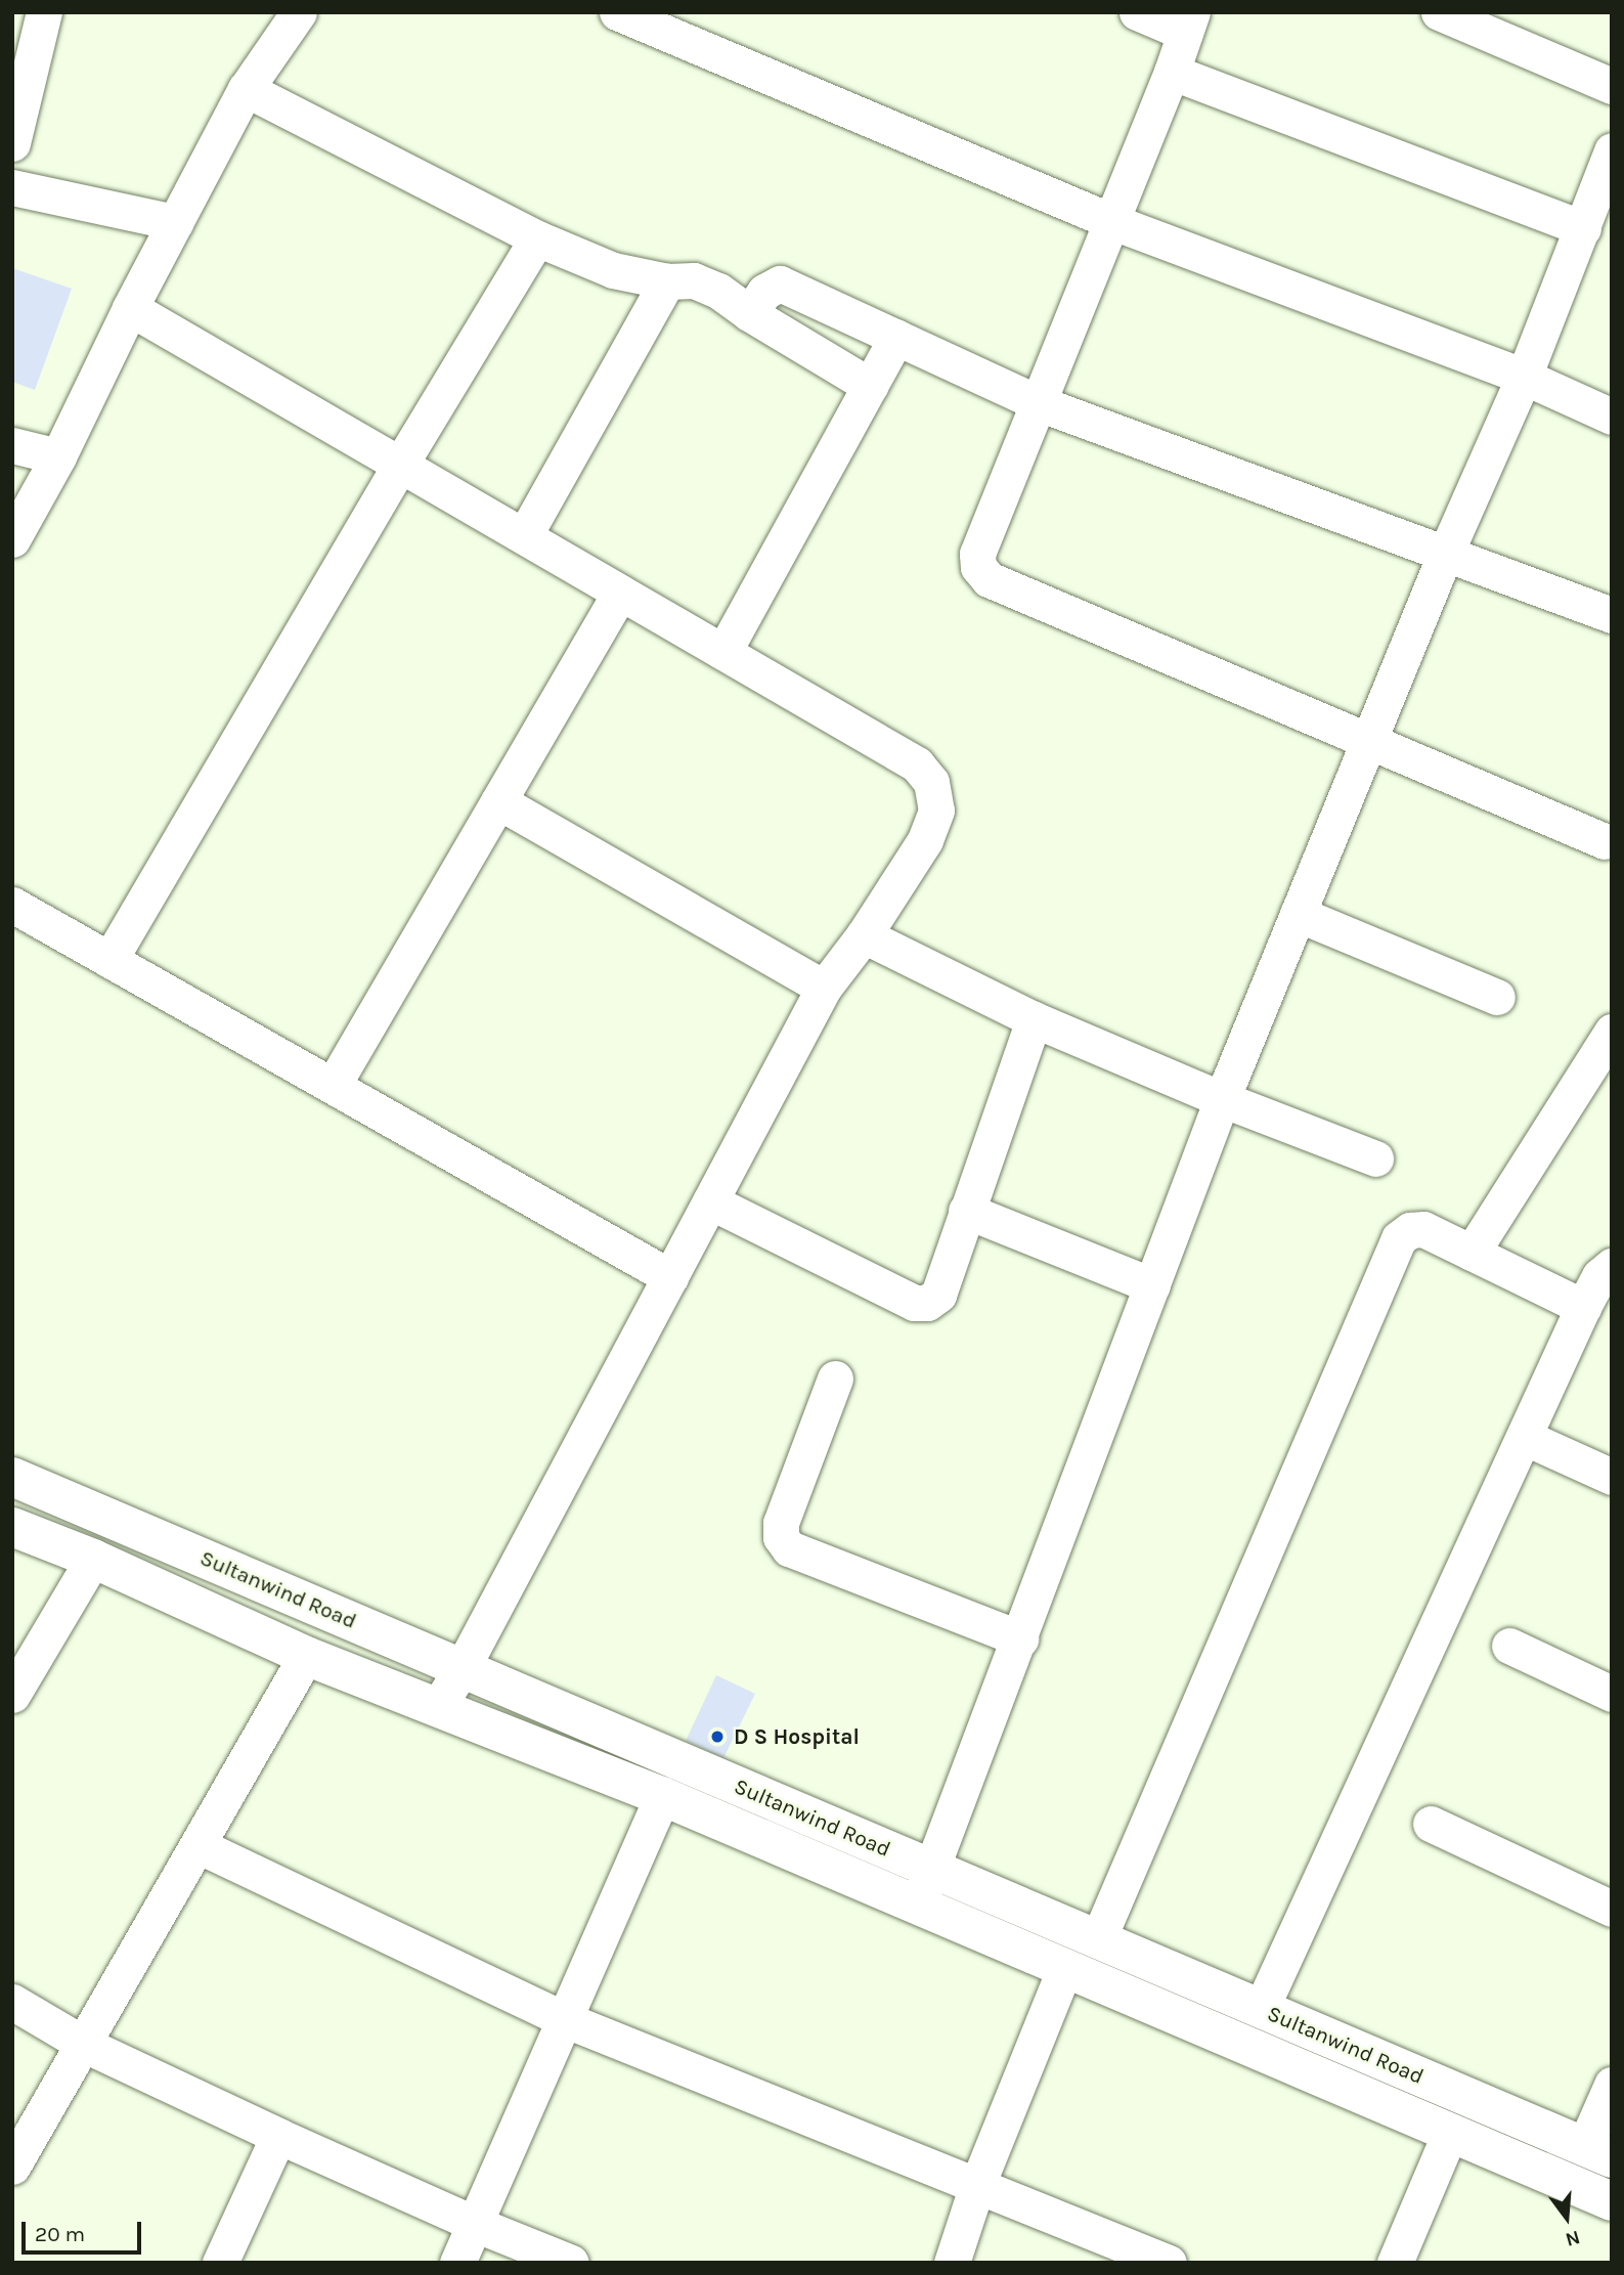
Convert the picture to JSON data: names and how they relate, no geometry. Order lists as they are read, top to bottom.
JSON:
{
  "streets": {
    "main road": ["Sultanwind Road"]
  },
  "places": ["D S Hospital"],
  "scale_bar": "20 m",
  "north": "bottom"
}
